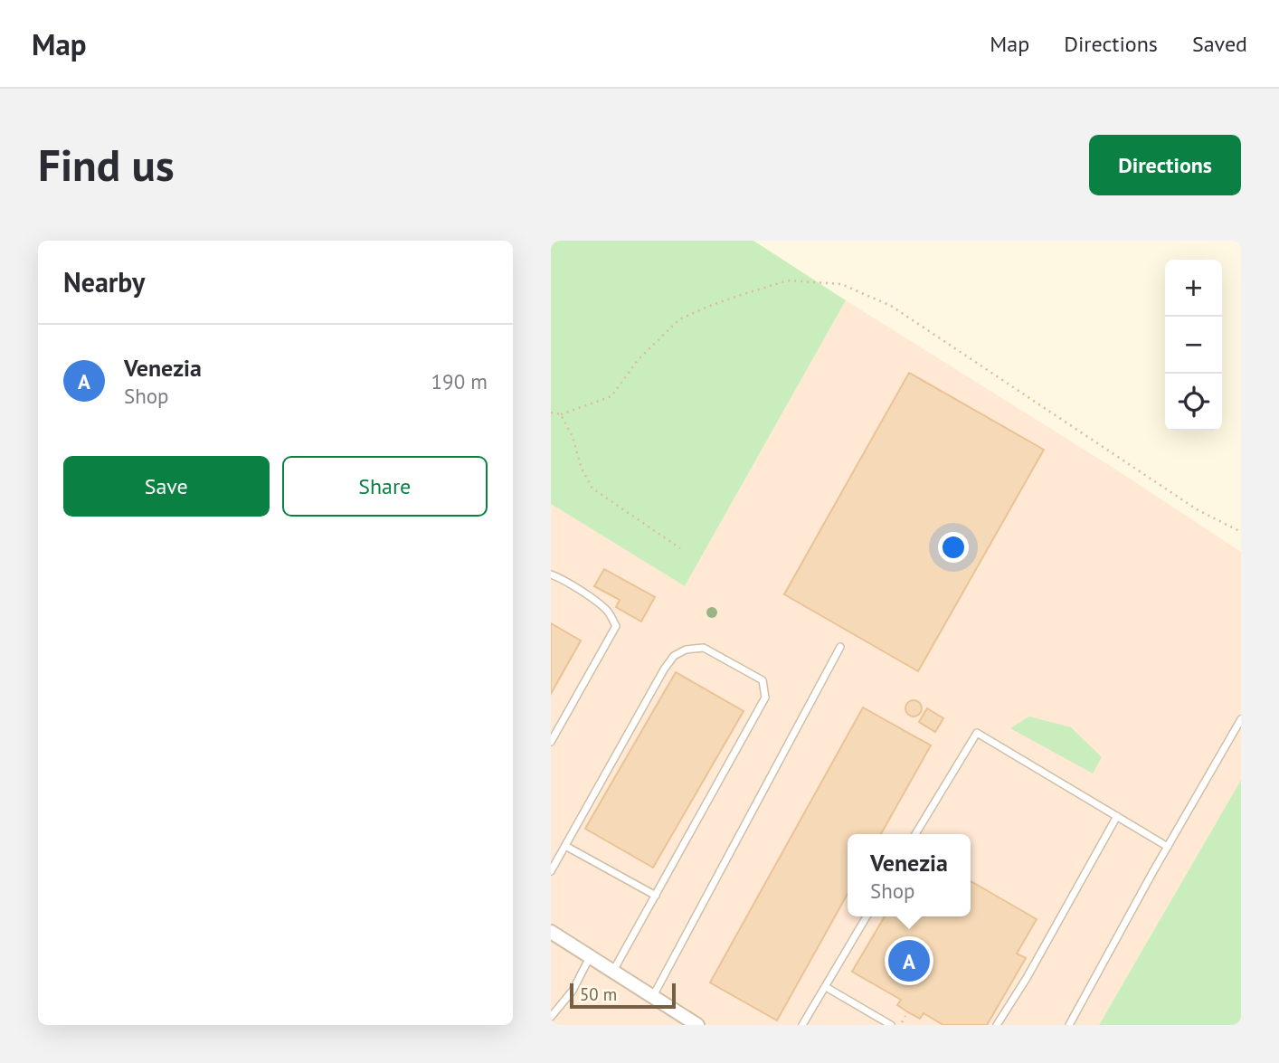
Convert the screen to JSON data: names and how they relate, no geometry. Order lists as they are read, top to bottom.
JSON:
{
  "scale_bar": "50 m",
  "page": {
    "header": "Map",
    "nav": ["Map", "Directions", "Saved"],
    "buttons": [
      "Directions",
      ["Save", "Share"]
    ],
    "title": "Find us",
    "heading": "Nearby",
    "map_buttons": ["+", "−"],
    "list": [
      {
        "mark": "A",
        "name": "Venezia",
        "note": "Shop",
        "value": "190 m"
      }
    ],
    "popup": ["Venezia", "Shop"],
    "pins": "A",
    "scale": "50 m"
  }
}
